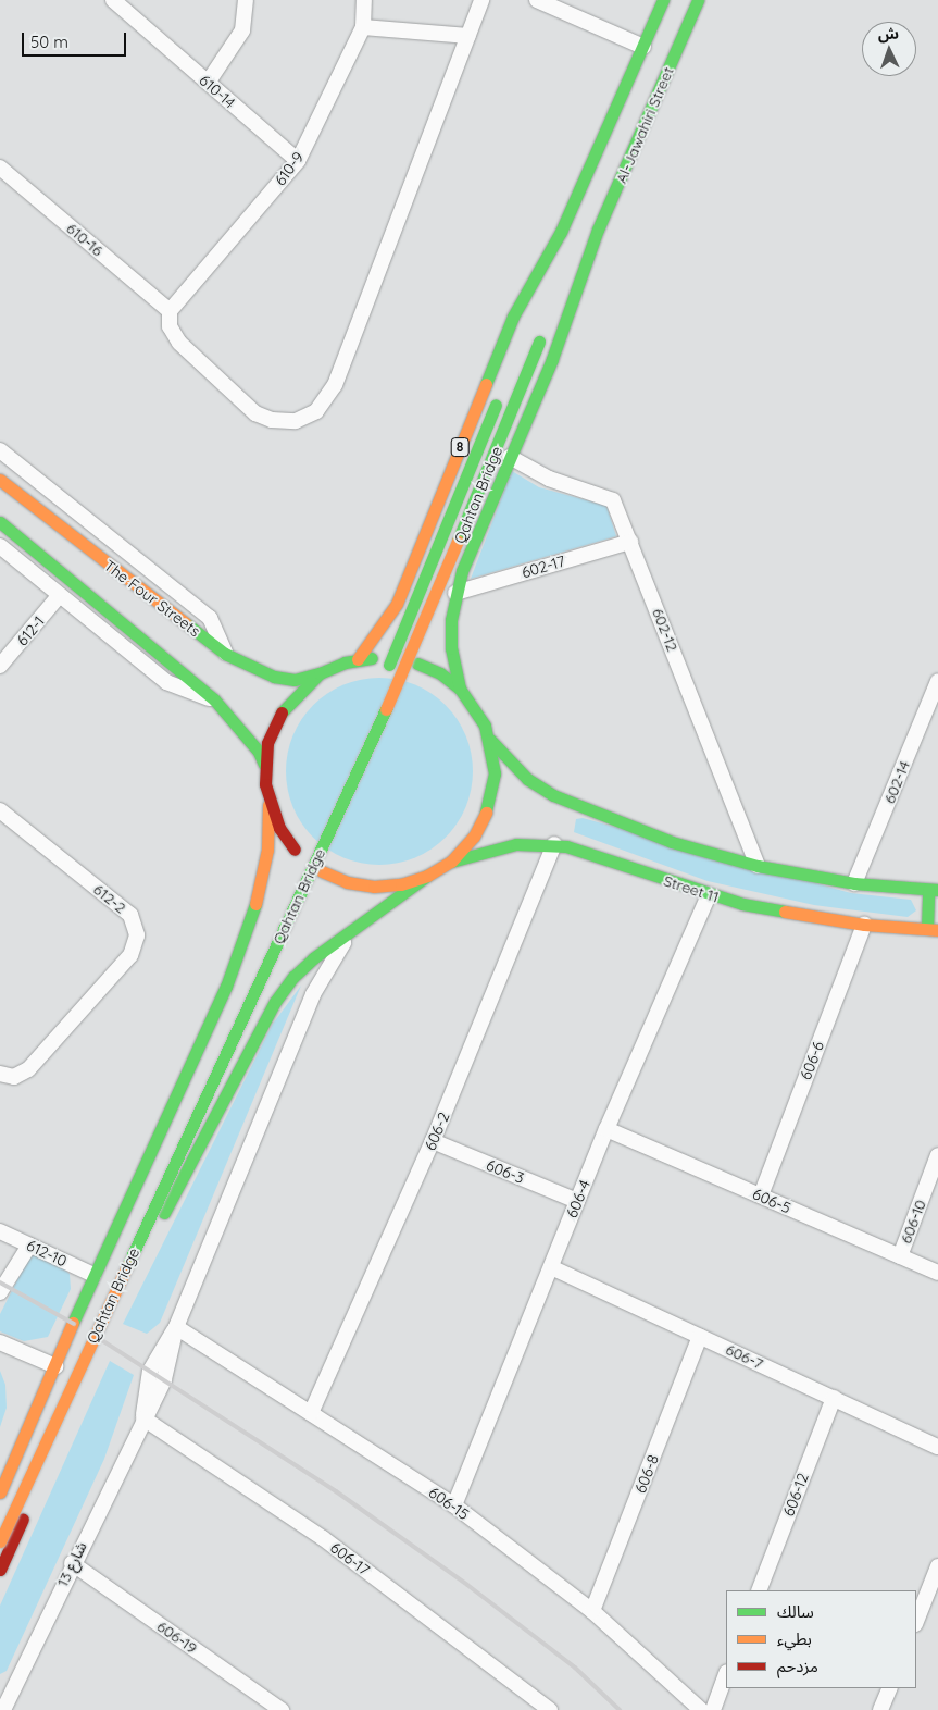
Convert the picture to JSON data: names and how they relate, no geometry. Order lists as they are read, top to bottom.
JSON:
{
  "streets": {
    "main road": [
      "Al-Jawahiri Street",
      "8",
      "Qahtan Bridge",
      "The Four Streets",
      "Street 11"
    ],
    "street": [
      "610-14",
      "610-9",
      "610-16",
      "602-17",
      "602-12",
      "612-1",
      "602-14",
      "612-2",
      "606-6",
      "606-2",
      "606-3",
      "606-4",
      "606-5",
      "606-10",
      "612-10",
      "606-7",
      "606-8",
      "606-12",
      "606-15",
      "606-17",
      "شارع 13",
      "606-19"
    ]
  },
  "crossings": [
    ["610-14", "610-9"],
    ["Al-Jawahiri Street", "8"],
    ["610-9", "610-16"],
    ["602-17", "602-12"],
    ["Street 11", "606-6"],
    ["Street 11", "606-2"],
    ["Street 11", "606-4"],
    ["606-6", "606-5"],
    ["606-2", "606-3"],
    ["606-2", "606-15"],
    ["606-3", "606-4"],
    ["606-4", "606-5"],
    ["606-4", "606-7"],
    ["606-4", "606-15"],
    ["606-5", "606-10"],
    ["606-7", "606-8"],
    ["606-7", "606-12"],
    ["606-8", "606-15"],
    ["606-15", "شارع 13"],
    ["606-17", "شارع 13"],
    ["شارع 13", "606-19"]
  ],
  "legend": ["سالك", "بطيء", "مزدحم"],
  "scale_bar": "50 m",
  "north": "top"
}
